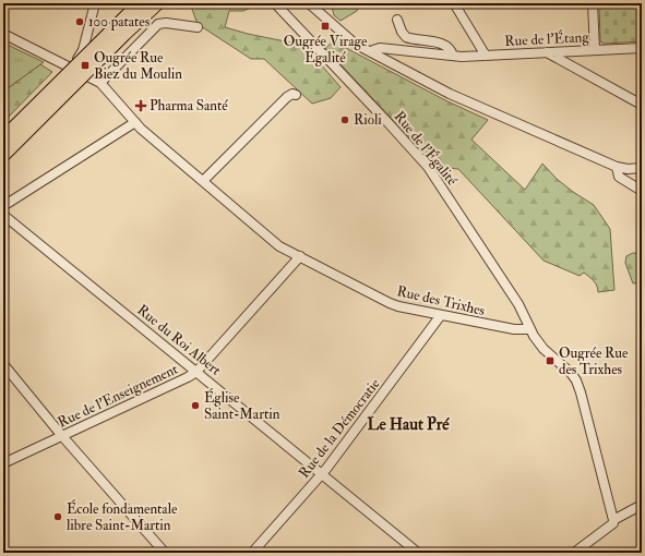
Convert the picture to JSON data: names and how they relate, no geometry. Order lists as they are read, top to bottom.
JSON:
{
  "streets": {
    "street": [
      "Rue de l'Étang",
      "Rue de l'Égalité",
      "Rue des Trixhes",
      "Rue du Roi Albert",
      "Rue de l'Enseignement",
      "Rue de la Démocratie"
    ]
  },
  "crossings": [
    ["Rue de l'Égalité", "Rue des Trixhes"],
    ["Rue des Trixhes", "Rue de l'Enseignement"],
    ["Rue des Trixhes", "Rue de la Démocratie"],
    ["Rue du Roi Albert", "Rue de l'Enseignement"],
    ["Rue du Roi Albert", "Rue de la Démocratie"]
  ],
  "districts": ["Le Haut Pré"],
  "places": {
    "other": [
      "100 patates",
      "Rioli",
      "Église Saint-Martin",
      "École fondamentale libre Saint-Martin"
    ],
    "transit": ["Ougrée Virage Egalité", "Ougrée Rue Biez du Moulin", "Ougrée Rue des Trixhes"],
    "health": ["Pharma Santé"]
  }
}
